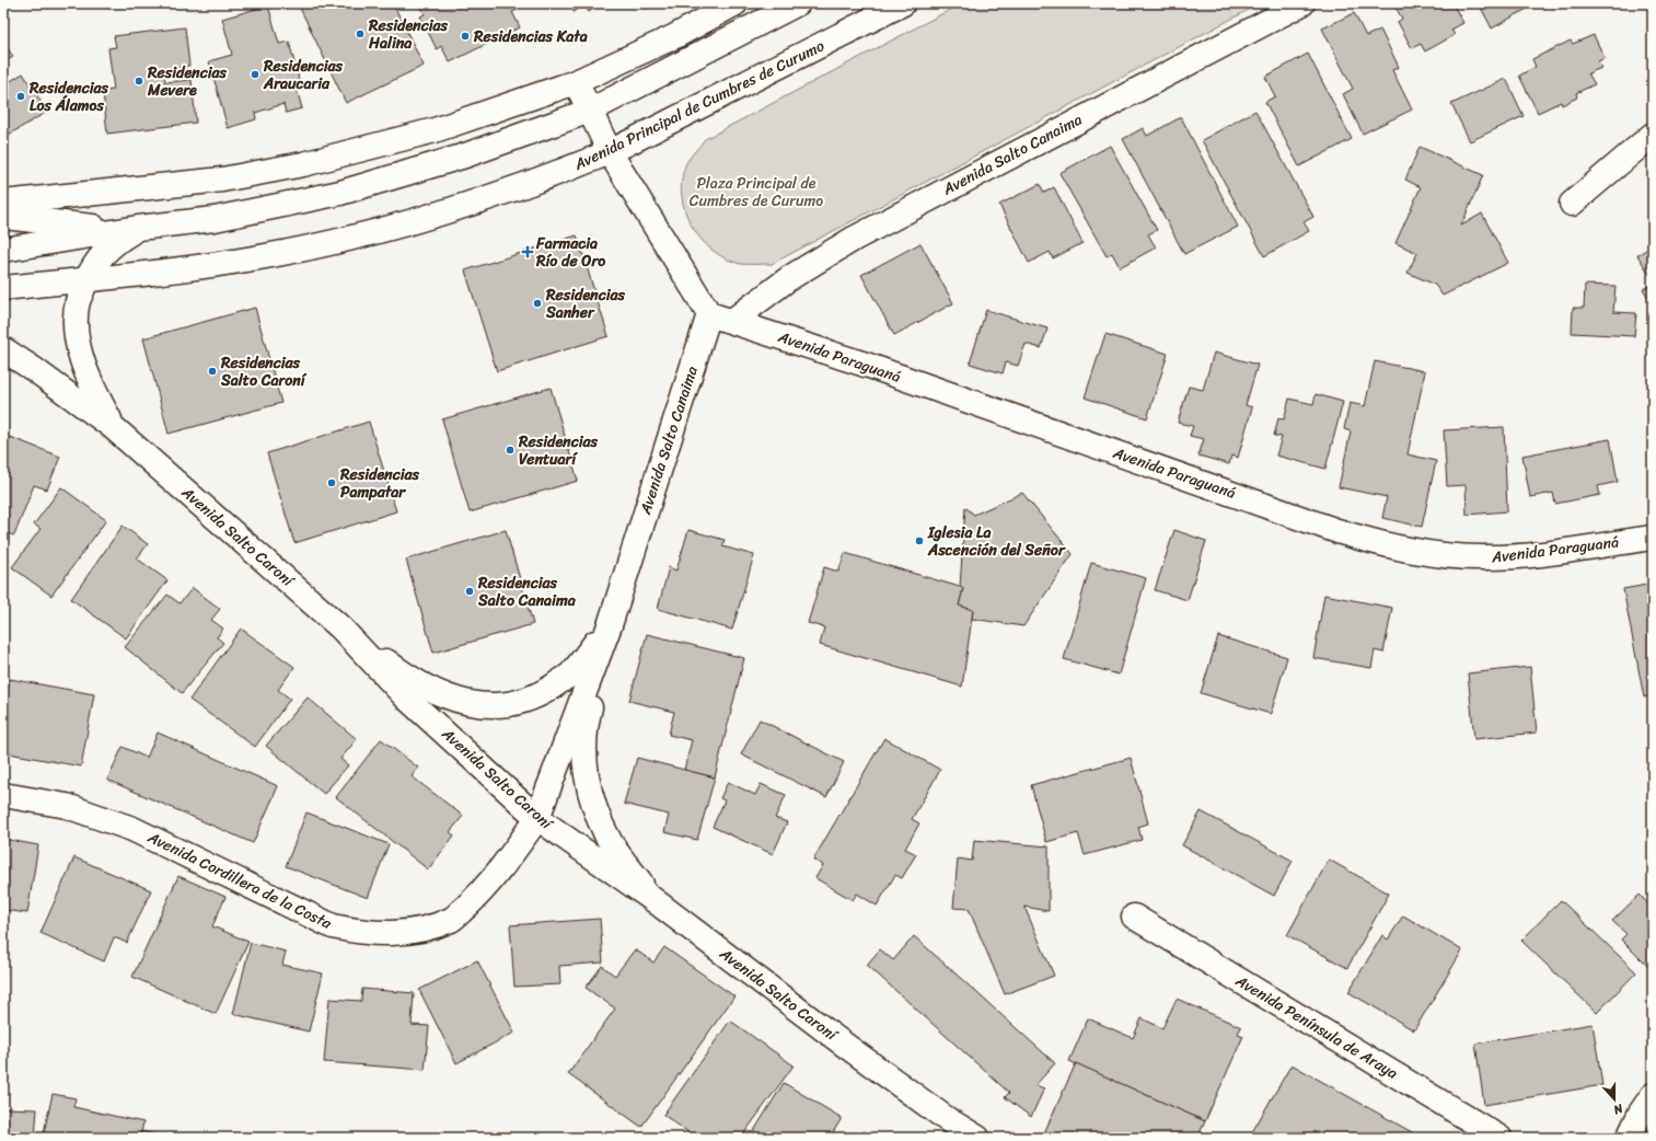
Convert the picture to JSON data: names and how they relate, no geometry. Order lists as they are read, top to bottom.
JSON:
{
  "streets": {
    "street": [
      "Avenida Principal de Cumbres de Curumo",
      "Avenida Salto Canaima",
      "Avenida Paraguaná",
      "Avenida Salto Caroní",
      "Avenida Cordillera de la Costa",
      "Avenida Península de Araya"
    ]
  },
  "crossings": [
    ["Avenida Salto Canaima", "Avenida Paraguaná"],
    ["Avenida Salto Canaima", "Avenida Salto Caroní"],
    ["Avenida Salto Canaima", "Avenida Cordillera de la Costa"],
    ["Avenida Salto Caroní", "Avenida Cordillera de la Costa"]
  ],
  "parks": ["Plaza Principal de Cumbres de Curumo"],
  "places": {
    "other": [
      "Residencias Halina",
      "Residencias Kata",
      "Residencias Araucaria",
      "Residencias Mevere",
      "Residencias Los Álamos",
      "Residencias Sanher",
      "Residencias Salto Caroní",
      "Residencias Ventuarí",
      "Residencias Pampatar",
      "Iglesia La Ascención del Señor",
      "Residencias Salto Canaima"
    ],
    "health": ["Farmacia Río de Oro"]
  },
  "north": "bottom"
}
